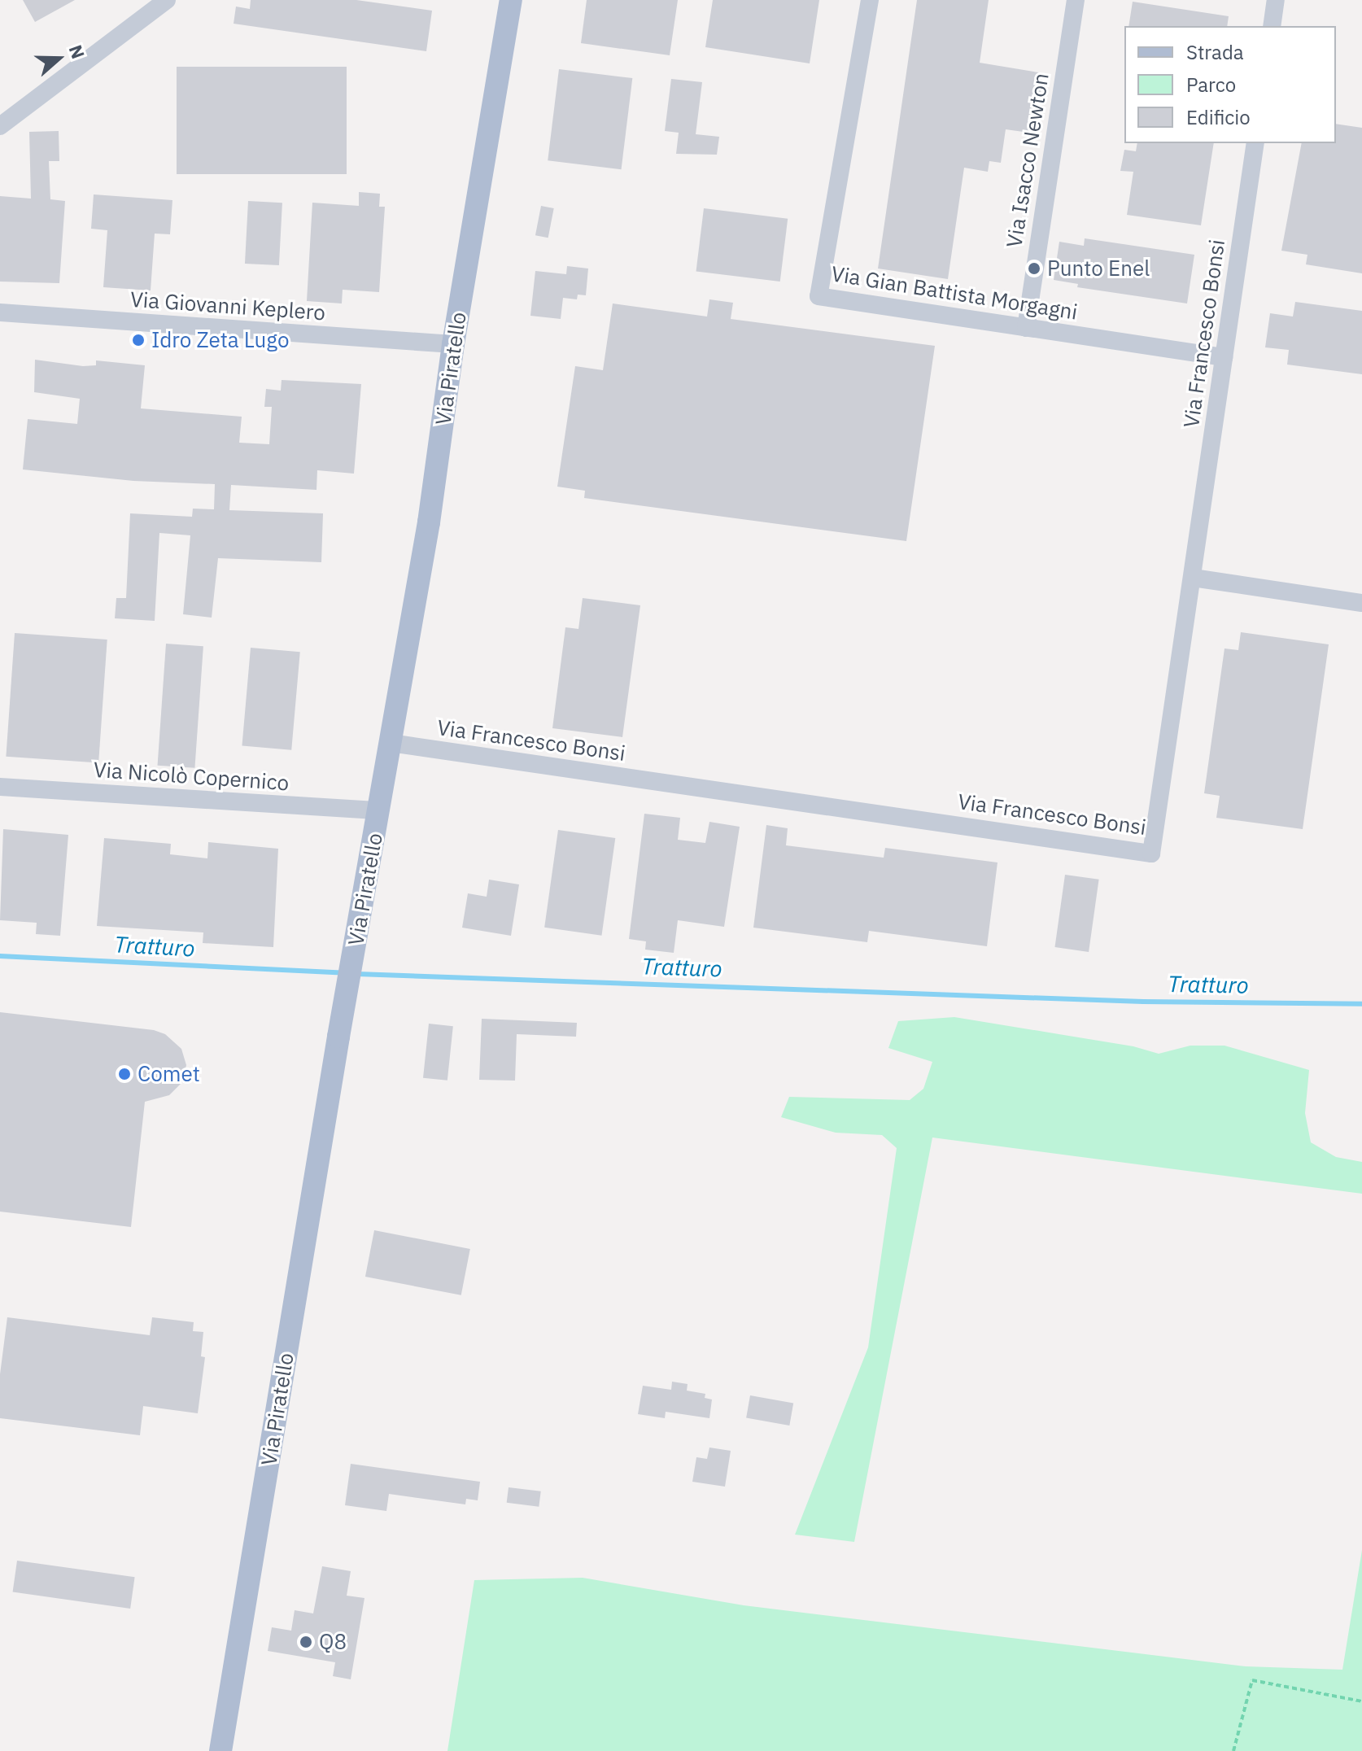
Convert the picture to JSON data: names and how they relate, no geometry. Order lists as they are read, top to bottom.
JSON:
{
  "streets": {
    "main road": ["Via Piratello"],
    "street": [
      "Via Isacco Newton",
      "Via Gian Battista Morgagni",
      "Via Giovanni Keplero",
      "Via Francesco Bonsi",
      "Via Nicolò Copernico"
    ]
  },
  "crossings": [
    ["Via Isacco Newton", "Via Gian Battista Morgagni"],
    ["Via Gian Battista Morgagni", "Via Francesco Bonsi"],
    ["Via Giovanni Keplero", "Via Piratello"],
    ["Via Francesco Bonsi", "Via Piratello"],
    ["Via Piratello", "Via Nicolò Copernico"]
  ],
  "water": ["Tratturo"],
  "places": [
    "Punto Enel",
    "Idro Zeta Lugo",
    "Comet",
    "Q8"
  ],
  "legend": ["Strada", "Parco", "Edificio"],
  "north": "right"
}
